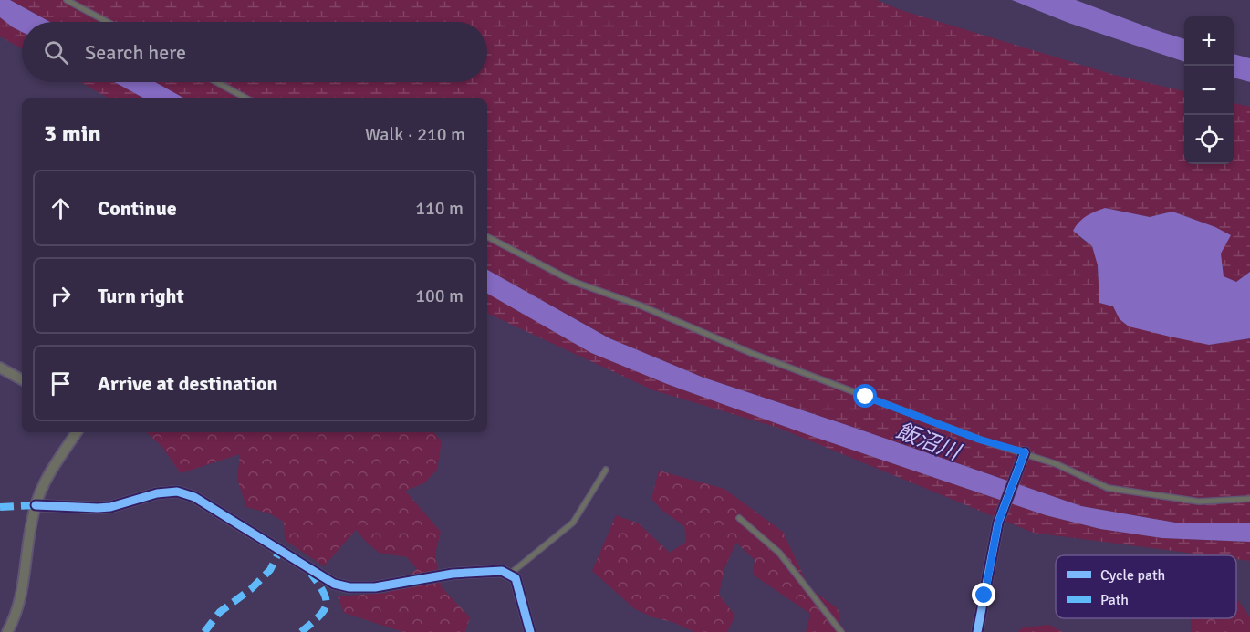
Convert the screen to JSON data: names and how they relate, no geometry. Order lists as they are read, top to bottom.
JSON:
{
  "water": ["飯沼川"],
  "legend": ["Cycle path", "Path"],
  "page": {
    "map_buttons": ["+", "−"],
    "search": "Search here",
    "heading": ["3 min", "Walk · 210 m"],
    "list": [
      ["Continue", "110 m"],
      ["Turn right", "100 m"],
      "Arrive at destination"
    ]
  }
}
